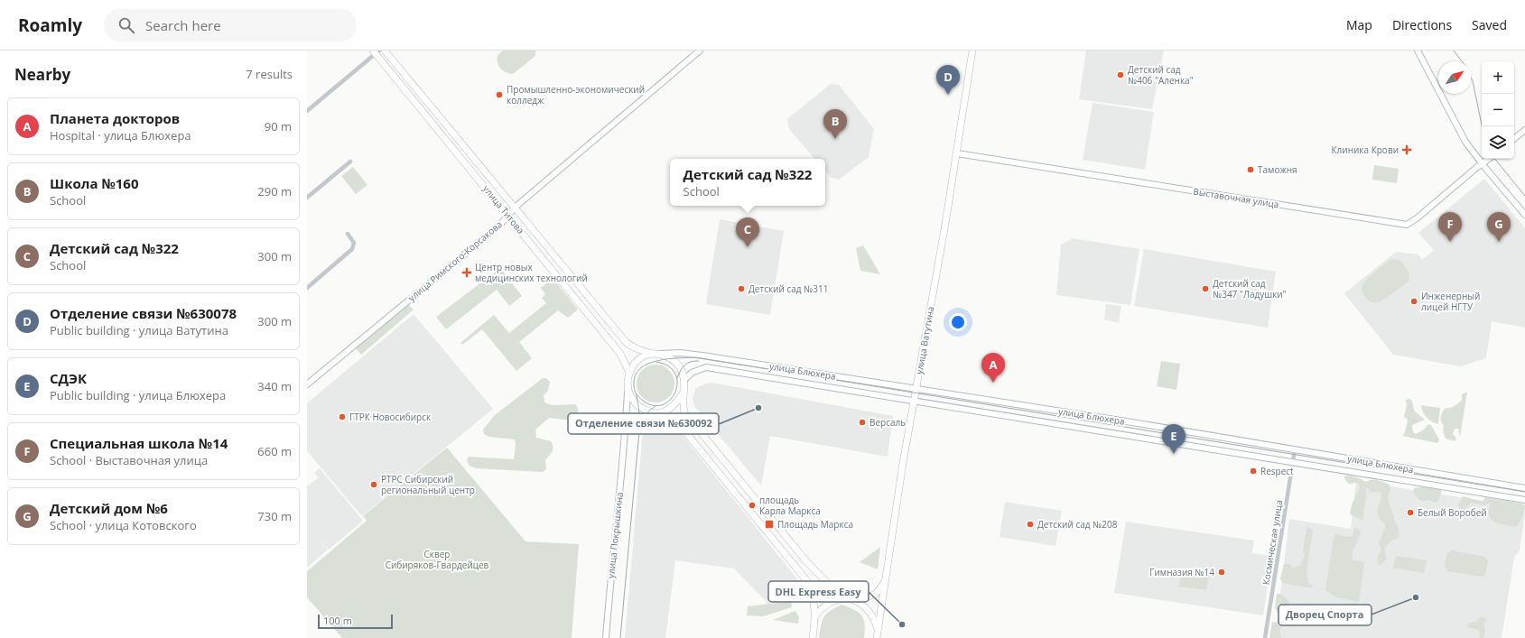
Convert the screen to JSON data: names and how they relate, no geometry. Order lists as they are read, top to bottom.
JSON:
{
  "streets": {
    "main road": ["улица Титова", "улица Ватутина"],
    "street": [
      "Выставочная улица",
      "улица Римского-Корсакова",
      "улица Блюхера",
      "улица Покрышкина",
      "Космическая улица"
    ]
  },
  "crossings": [
    ["Выставочная улица", "улица Ватутина"],
    ["улица Титова", "улица Римского-Корсакова"],
    ["улица Титова", "улица Блюхера"],
    ["улица Титова", "улица Покрышкина"],
    ["улица Ватутина", "улица Блюхера"],
    ["улица Блюхера", "улица Покрышкина"],
    ["улица Блюхера", "Космическая улица"]
  ],
  "parks": ["Сквер Сибиряков-Гвардейцев"],
  "places": {
    "other": [
      "Детский сад №406 \"Аленка\"",
      "Промышленно-экономический колледж",
      "Таможня",
      "Детский сад №311",
      "Детский сад №347 \"Ладушки\"",
      "Инженерный лицей НГТУ",
      "Отделение связи №630092",
      "ГТРК Новосибирск",
      "Версаль",
      "Respect",
      "РТРС Сибирский региональный центр",
      "площадь Карла Маркса",
      "Белый Воробей",
      "Детский сад №208",
      "Гимназия №14",
      "Дворец Спорта",
      "DHL Express Easy"
    ],
    "health": ["Клиника Крови", "Центр новых медицинских технологий"],
    "transit": ["Площадь Маркса"]
  },
  "scale_bar": "100 m",
  "north": "top right",
  "page": {
    "header": "Roamly",
    "search": "Search here",
    "nav": ["Map", "Directions", "Saved"],
    "heading": ["Nearby", "7 results"],
    "map_buttons": ["+", "−"],
    "pins": [
      "D",
      "B",
      "F",
      "G",
      "C",
      "A",
      "E"
    ],
    "list": [
      {
        "mark": "A",
        "name": "Планета докторов",
        "note": "Hospital · улица Блюхера",
        "value": "90 m"
      },
      {
        "mark": "B",
        "name": "Школа №160",
        "note": "School",
        "value": "290 m"
      },
      {
        "mark": "C",
        "name": "Детский сад №322",
        "note": "School",
        "value": "300 m"
      },
      {
        "mark": "D",
        "name": "Отделение связи №630078",
        "note": "Public building · улица Ватутина",
        "value": "300 m"
      },
      {
        "mark": "E",
        "name": "СДЭК",
        "note": "Public building · улица Блюхера",
        "value": "340 m"
      },
      {
        "mark": "F",
        "name": "Специальная школа №14",
        "note": "School · Выставочная улица",
        "value": "660 m"
      },
      {
        "mark": "G",
        "name": "Детский дом №6",
        "note": "School · улица Котовского",
        "value": "730 m"
      }
    ],
    "popup": ["Детский сад №322", "School"],
    "scale": "100 m"
  }
}
